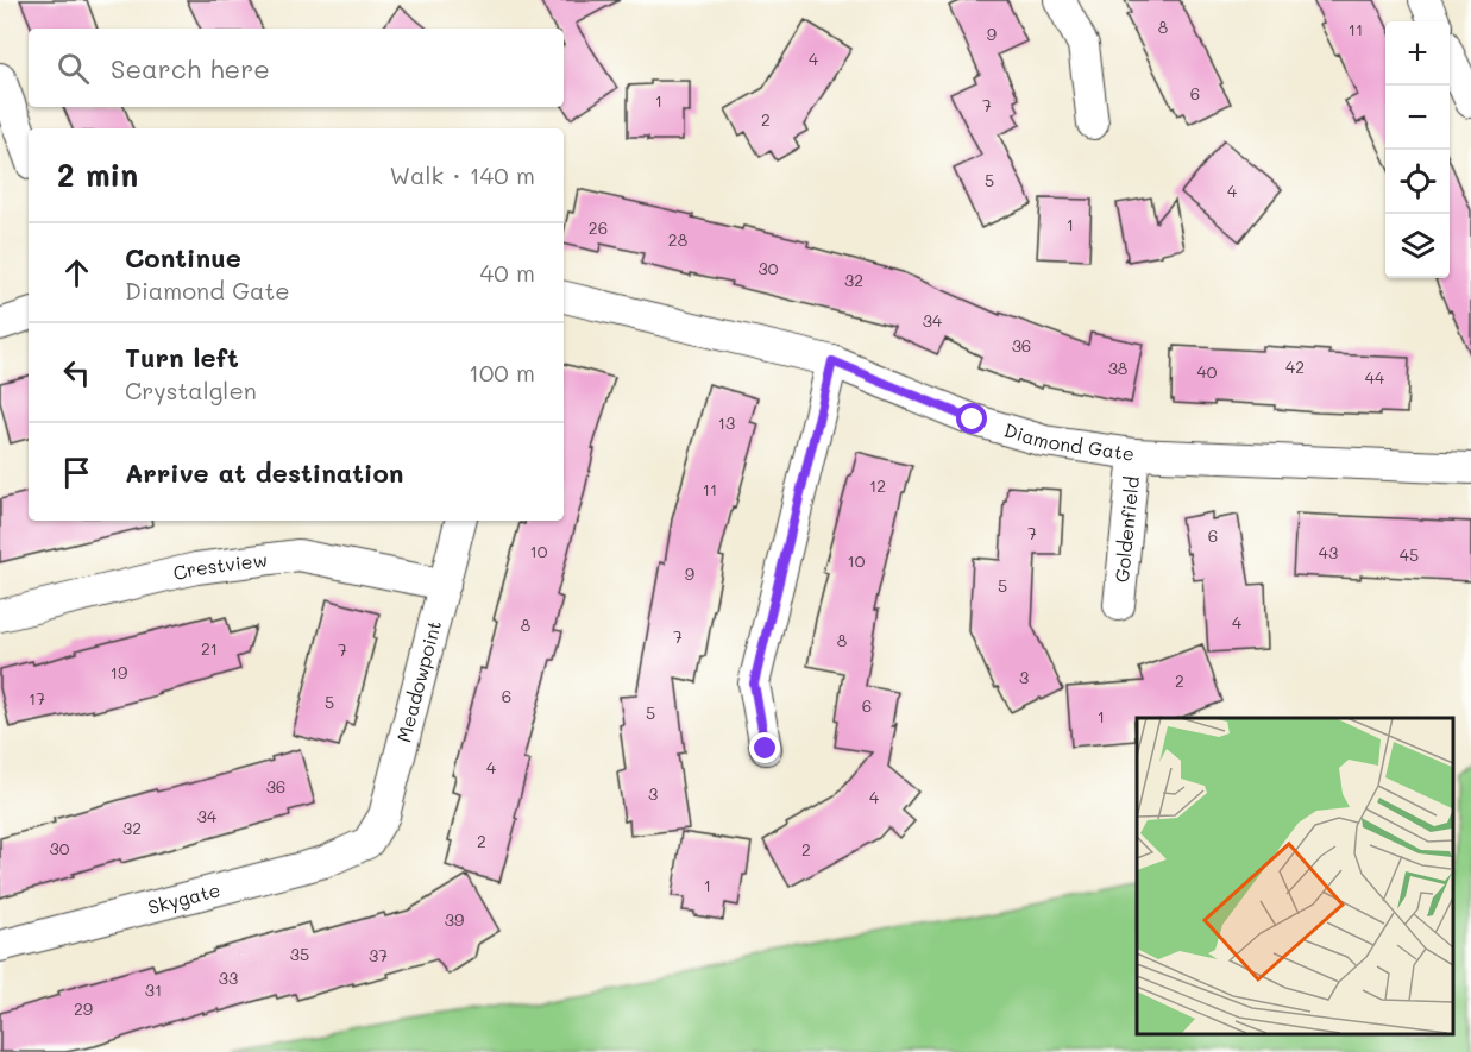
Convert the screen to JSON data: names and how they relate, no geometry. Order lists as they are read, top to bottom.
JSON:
{
  "streets": {
    "street": [
      "Diamond Gate",
      "Goldenfield",
      "Crestview",
      "Meadowpoint",
      "Skygate"
    ]
  },
  "crossings": [
    ["Diamond Gate", "Goldenfield"],
    ["Crestview", "Meadowpoint"],
    ["Meadowpoint", "Skygate"]
  ],
  "house_numbers": [
    "8",
    "11",
    "9",
    "4",
    "6",
    "1",
    "7",
    "2",
    "5",
    "4",
    "1",
    "26",
    "28",
    "30",
    "32",
    "34",
    "36",
    "42",
    "38",
    "40",
    "44",
    "13",
    "12",
    "11",
    "7",
    "6",
    "10",
    "43",
    "45",
    "10",
    "9",
    "5",
    "4",
    "8",
    "7",
    "8",
    "21",
    "7",
    "19",
    "3",
    "2",
    "6",
    "17",
    "5",
    "6",
    "5",
    "1",
    "4",
    "36",
    "3",
    "4",
    "34",
    "32",
    "2",
    "30",
    "2",
    "1",
    "39",
    "35",
    "37",
    "33",
    "31",
    "29"
  ],
  "page": {
    "map_buttons": ["+", "−"],
    "search": "Search here",
    "heading": ["2 min", "Walk · 140 m"],
    "list": [
      ["Continue", "Diamond Gate", "40 m"],
      ["Turn left", "Crystalglen", "100 m"],
      "Arrive at destination"
    ]
  }
}
